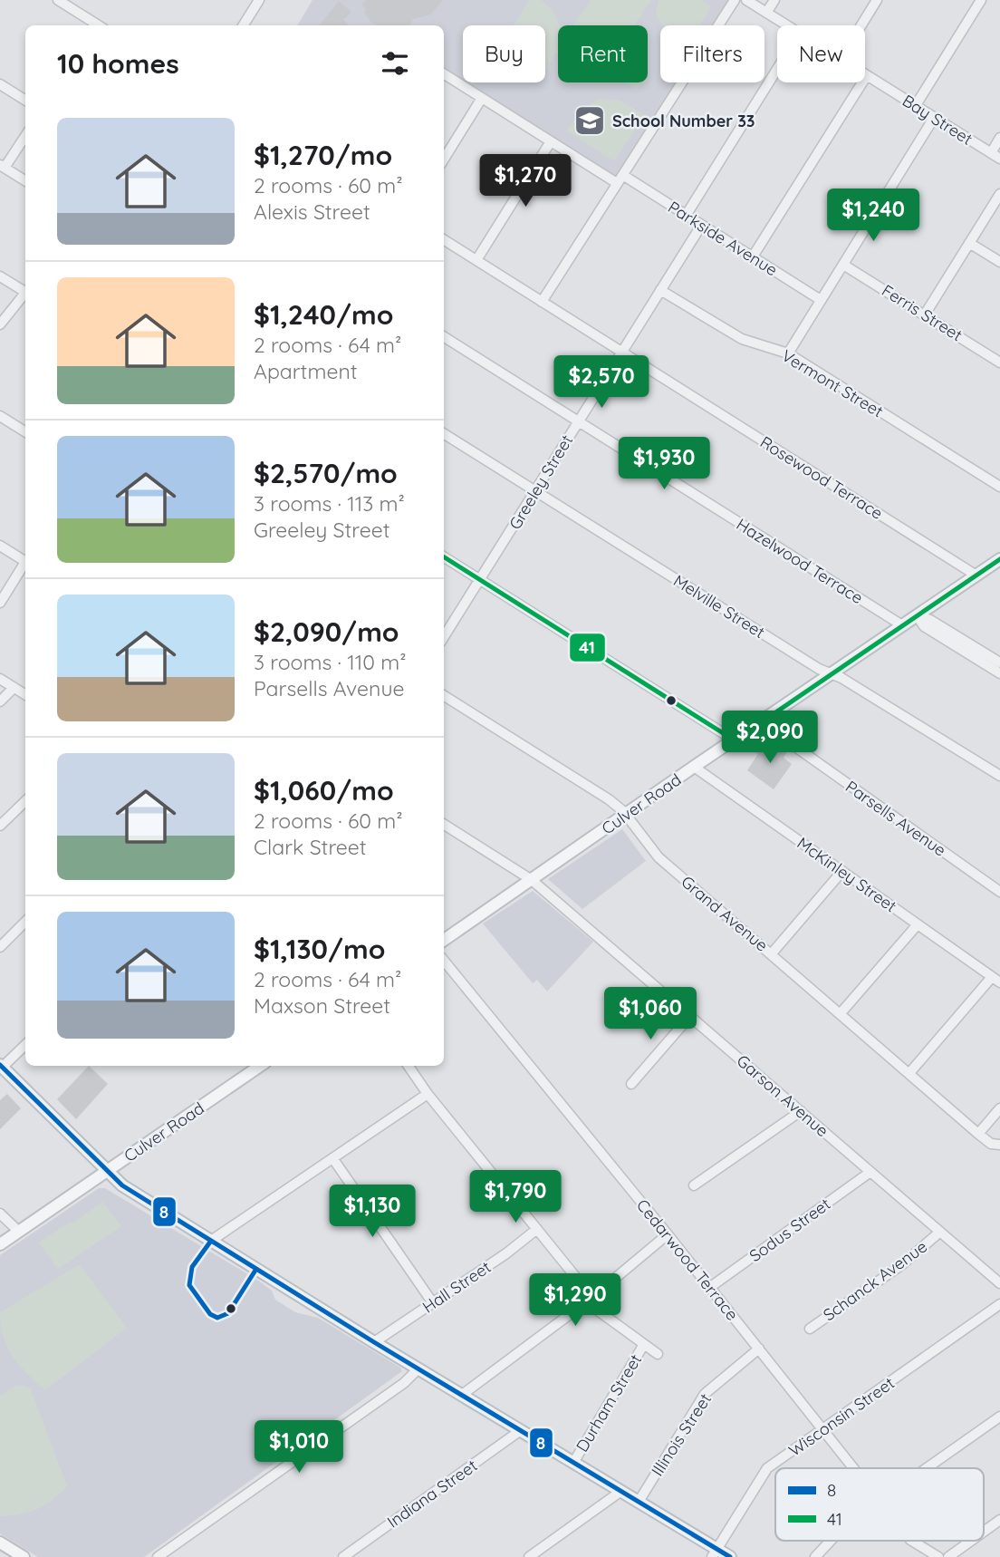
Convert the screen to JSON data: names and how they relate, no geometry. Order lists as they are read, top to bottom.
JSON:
{
  "streets": {
    "main road": ["Culver Road"],
    "street": [
      "Bay Street",
      "Parkside Avenue",
      "Ferris Street",
      "Vermont Street",
      "Rosewood Terrace",
      "Greeley Street",
      "Hazelwood Terrace",
      "Melville Street",
      "Parsells Avenue",
      "McKinley Street",
      "Grand Avenue",
      "Garson Avenue",
      "Sodus Street",
      "Cedarwood Terrace",
      "Schanck Avenue",
      "Hall Street",
      "Durham Street",
      "Wisconsin Street",
      "Illinois Street",
      "Indiana Street"
    ]
  },
  "crossings": [
    ["Parkside Avenue", "Greeley Street"],
    ["Vermont Street", "Greeley Street"],
    ["Rosewood Terrace", "Greeley Street"],
    ["Rosewood Terrace", "Culver Road"],
    ["Greeley Street", "Hazelwood Terrace"],
    ["Greeley Street", "Melville Street"],
    ["Hazelwood Terrace", "Culver Road"],
    ["Melville Street", "Culver Road"],
    ["Culver Road", "Parsells Avenue"],
    ["Culver Road", "McKinley Street"],
    ["Culver Road", "Grand Avenue"],
    ["Culver Road", "Garson Avenue"],
    ["Garson Avenue", "Sodus Street"],
    ["Garson Avenue", "Schanck Avenue"],
    ["Sodus Street", "Cedarwood Terrace"],
    ["Cedarwood Terrace", "Wisconsin Street"],
    ["Cedarwood Terrace", "Illinois Street"]
  ],
  "places": {
    "school or university": ["School Number 33"]
  },
  "lines": ["transit line 41", "transit line 8"],
  "legend": ["8", "41"],
  "page": {
    "chip": [
      "Buy",
      "Rent",
      "Filters",
      "New"
    ],
    "heading": "10 homes",
    "list": [
      {
        "name": "$1,270/mo",
        "note": "2 rooms · 60 m² · Alexis Street"
      },
      {
        "name": "$1,240/mo",
        "note": "2 rooms · 64 m² · Apartment"
      },
      {
        "name": "$2,570/mo",
        "note": "3 rooms · 113 m² · Greeley Street"
      },
      {
        "name": "$2,090/mo",
        "note": "3 rooms · 110 m² · Parsells Avenue"
      },
      {
        "name": "$1,060/mo",
        "note": "2 rooms · 60 m² · Clark Street"
      },
      {
        "name": "$1,130/mo",
        "note": "2 rooms · 64 m² · Maxson Street"
      }
    ],
    "price": [
      "$1,270",
      "$1,240",
      "$2,570",
      "$1,930",
      "$2,090",
      "$1,060",
      "$1,790",
      "$1,130",
      "$1,290",
      "$1,010"
    ]
  }
}
